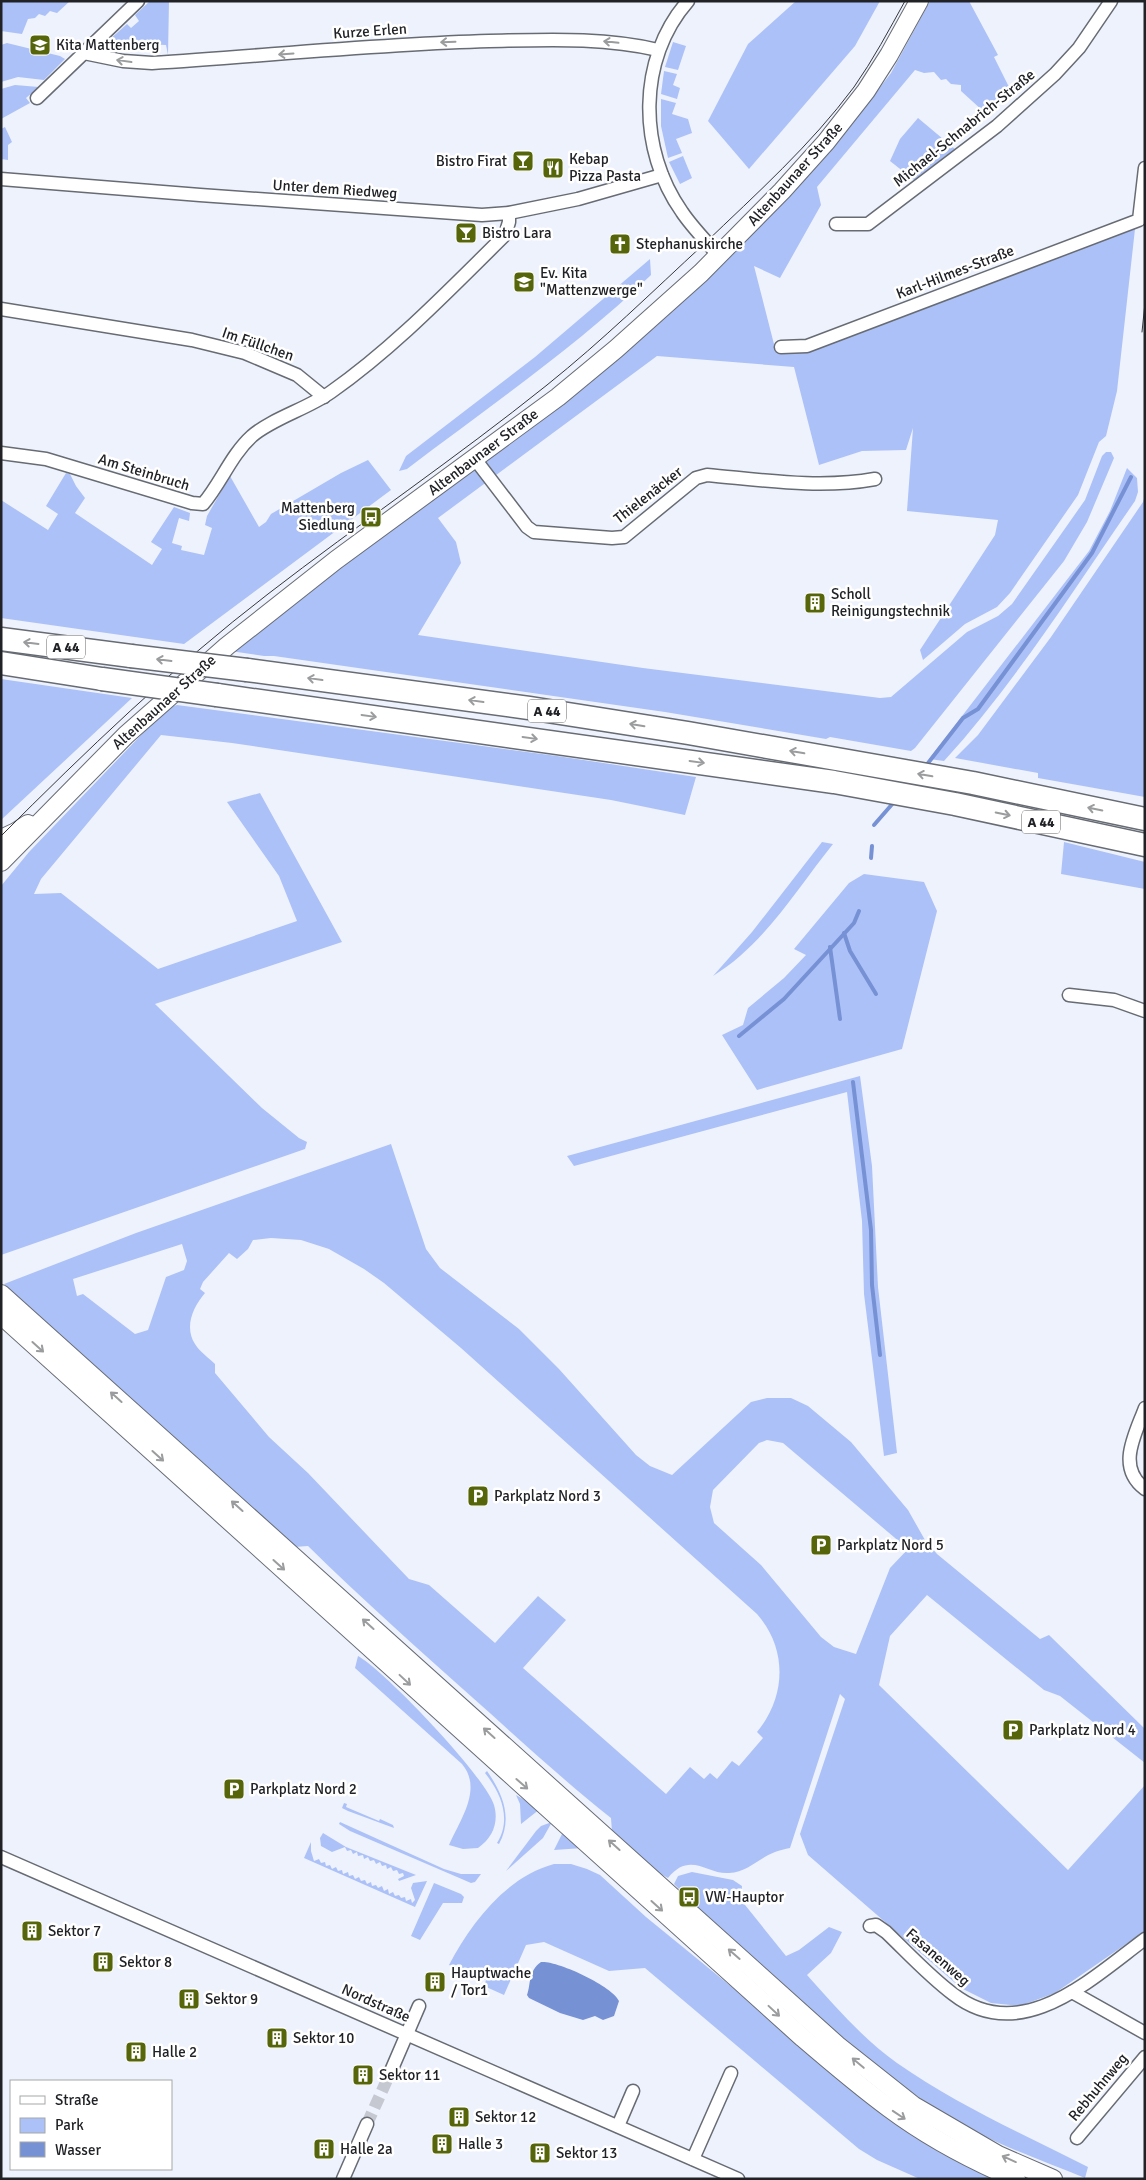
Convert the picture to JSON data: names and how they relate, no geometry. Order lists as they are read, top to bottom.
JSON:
{
  "streets": {
    "highway": ["A 44"],
    "main road": ["Altenbaunaer Straße"],
    "street": [
      "Kurze Erlen",
      "Michael-Schnabrich-Straße",
      "Unter dem Riedweg",
      "Karl-Hilmes-Straße",
      "Im Füllchen",
      "Am Steinbruch",
      "Thielenäcker",
      "Fasanenweg",
      "Nordstraße",
      "Rebhuhnweg"
    ]
  },
  "crossings": [
    ["Altenbaunaer Straße", "Thielenäcker"],
    ["Im Füllchen", "Am Steinbruch"]
  ],
  "one_way": ["Kurze Erlen"],
  "places": {
    "school or university": ["Kita Mattenberg", "Ev. Kita \"Mattenzwerge\""],
    "bar": ["Bistro Firat", "Bistro Lara"],
    "restaurant": ["Kebap Pizza Pasta"],
    "church": ["Stephanuskirche"],
    "bus stop": ["Mattenberg Siedlung", "VW-Hauptor"],
    "building": [
      "Scholl Reinigungstechnik",
      "Sektor 7",
      "Sektor 8",
      "Hauptwache / Tor1",
      "Sektor 9",
      "Sektor 10",
      "Halle 2",
      "Sektor 11",
      "Sektor 12",
      "Halle 3",
      "Halle 2a",
      "Sektor 13"
    ],
    "parking": [
      "Parkplatz Nord 3",
      "Parkplatz Nord 5",
      "Parkplatz Nord 4",
      "Parkplatz Nord 2"
    ]
  },
  "legend": ["Straße", "Park", "Wasser"]
}
